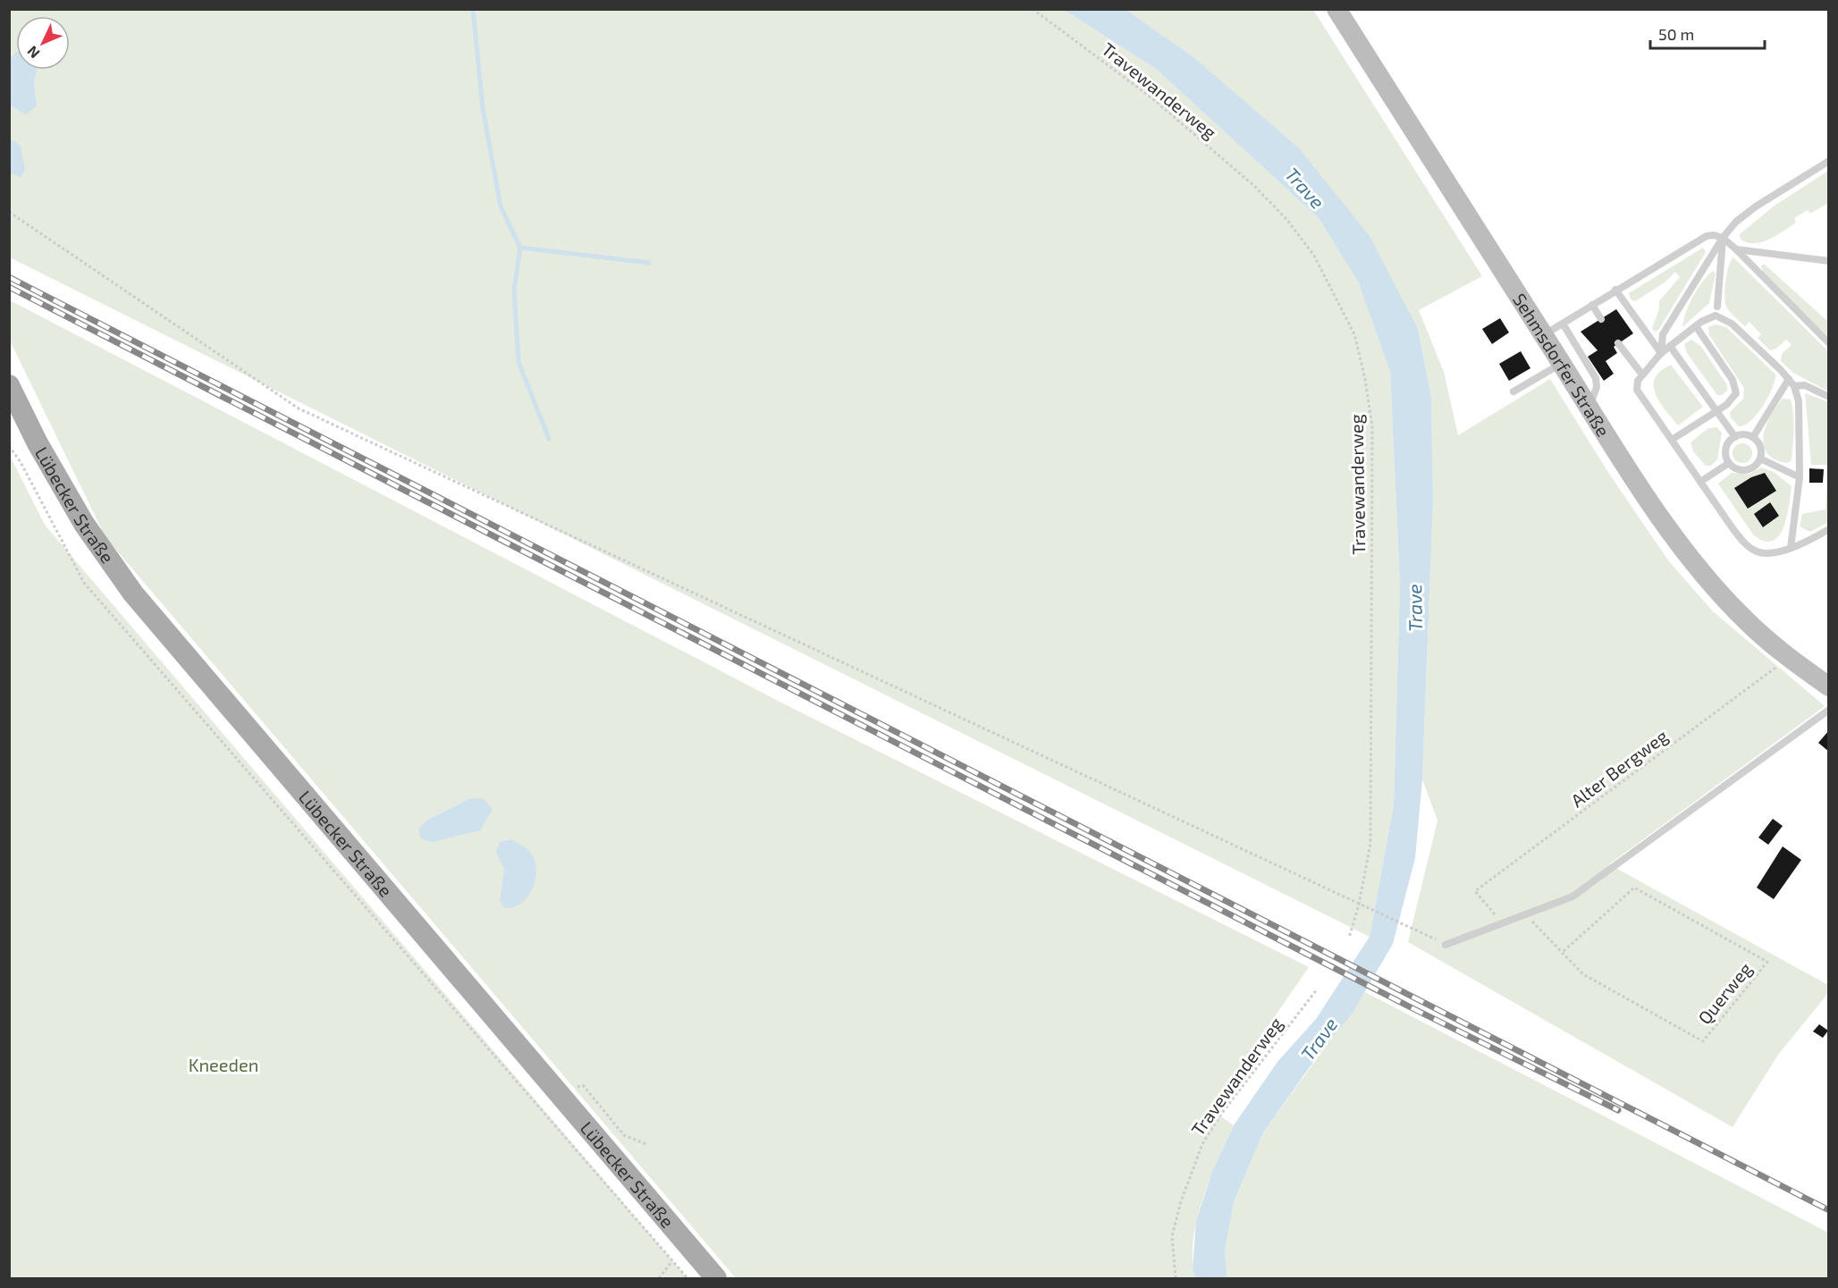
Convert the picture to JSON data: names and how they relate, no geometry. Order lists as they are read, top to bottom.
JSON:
{
  "streets": {
    "main road": ["Sehmsdorfer Straße", "Lübecker Straße"],
    "path": ["Travewanderweg", "Alter Bergweg", "Querweg"]
  },
  "water": ["Trave"],
  "parks": ["Kneeden"],
  "scale_bar": "50 m",
  "north": "bottom left"
}
